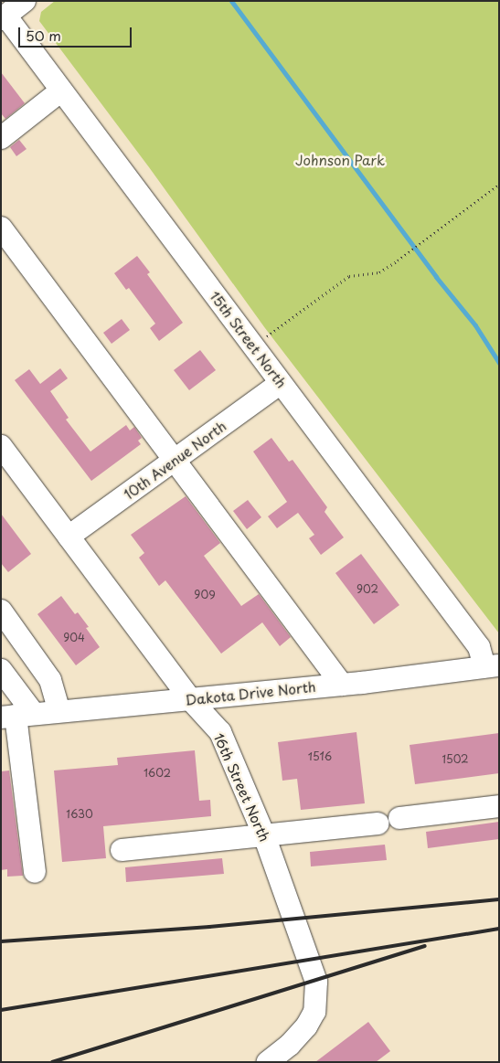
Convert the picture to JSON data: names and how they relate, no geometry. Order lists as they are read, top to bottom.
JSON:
{
  "streets": {
    "street": [
      "15th Street North",
      "10th Avenue North",
      "Dakota Drive North",
      "16th Street North"
    ]
  },
  "crossings": [
    ["15th Street North", "10th Avenue North"],
    ["15th Street North", "Dakota Drive North"],
    ["10th Avenue North", "16th Street North"],
    ["Dakota Drive North", "16th Street North"]
  ],
  "parks": ["Johnson Park"],
  "house_numbers": [
    "902",
    "909",
    "904",
    "1516",
    "1502",
    "1602",
    "1630"
  ],
  "scale_bar": "50 m"
}
